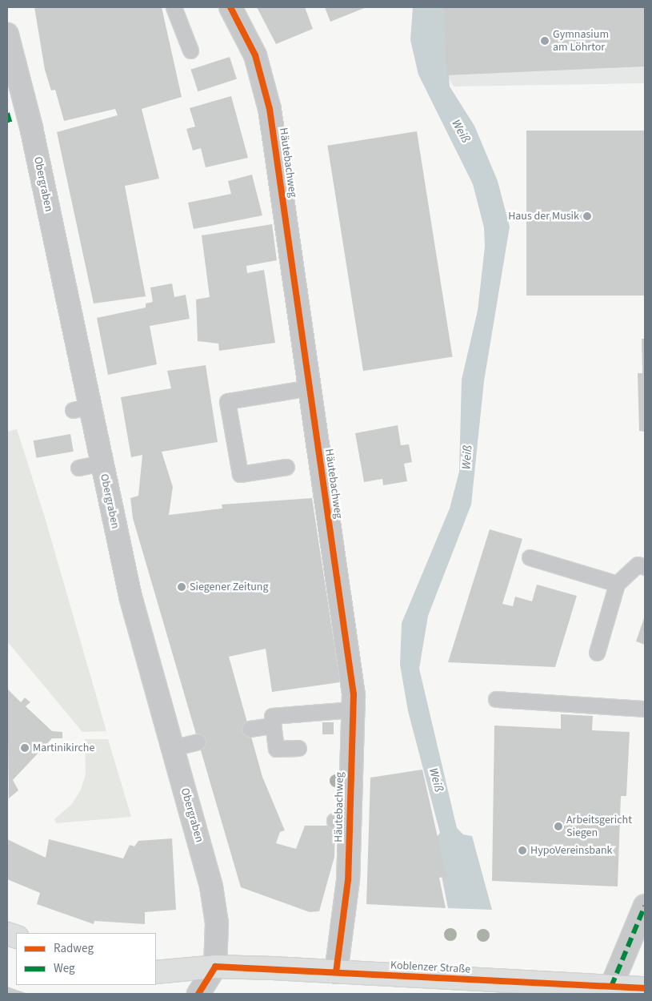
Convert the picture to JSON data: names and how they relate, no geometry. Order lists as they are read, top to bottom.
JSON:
{
  "streets": {
    "main road": ["Koblenzer Straße"],
    "street": ["Häutebachweg", "Obergraben"]
  },
  "crossings": [
    ["Häutebachweg", "Koblenzer Straße"],
    ["Obergraben", "Koblenzer Straße"]
  ],
  "water": ["Weiß"],
  "places": [
    "Gymnasium am Löhrtor",
    "Haus der Musik",
    "Siegener Zeitung",
    "Martinikirche",
    "Arbeitsgericht Siegen",
    "HypoVereinsbank"
  ],
  "legend": ["Radweg", "Weg"]
}
